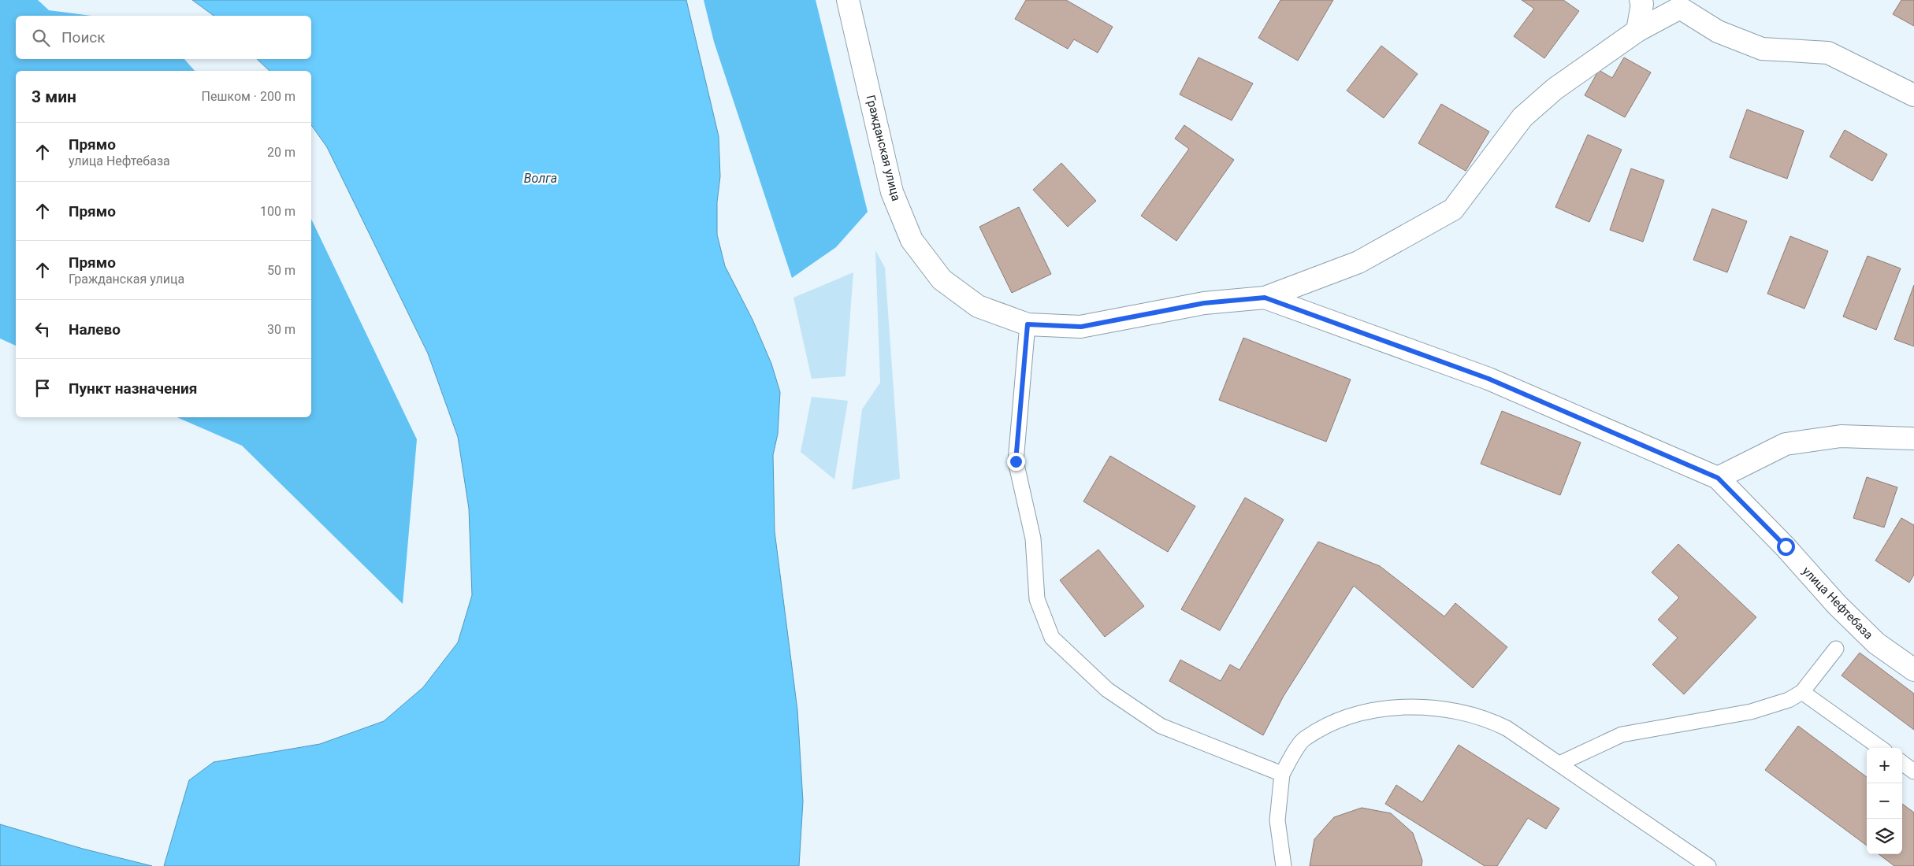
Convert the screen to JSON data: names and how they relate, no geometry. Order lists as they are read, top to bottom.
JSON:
{
  "streets": {
    "street": ["Гражданская улица", "улица Нефтебаза"]
  },
  "water": ["Волга"],
  "page": {
    "search": "Поиск",
    "heading": ["3 мин", "Пешком · 200 m"],
    "list": [
      ["Прямо", "улица Нефтебаза", "20 m"],
      ["Прямо", "100 m"],
      ["Прямо", "Гражданская улица", "50 m"],
      ["Налево", "30 m"],
      "Пункт назначения"
    ],
    "map_buttons": ["+", "−"]
  }
}
